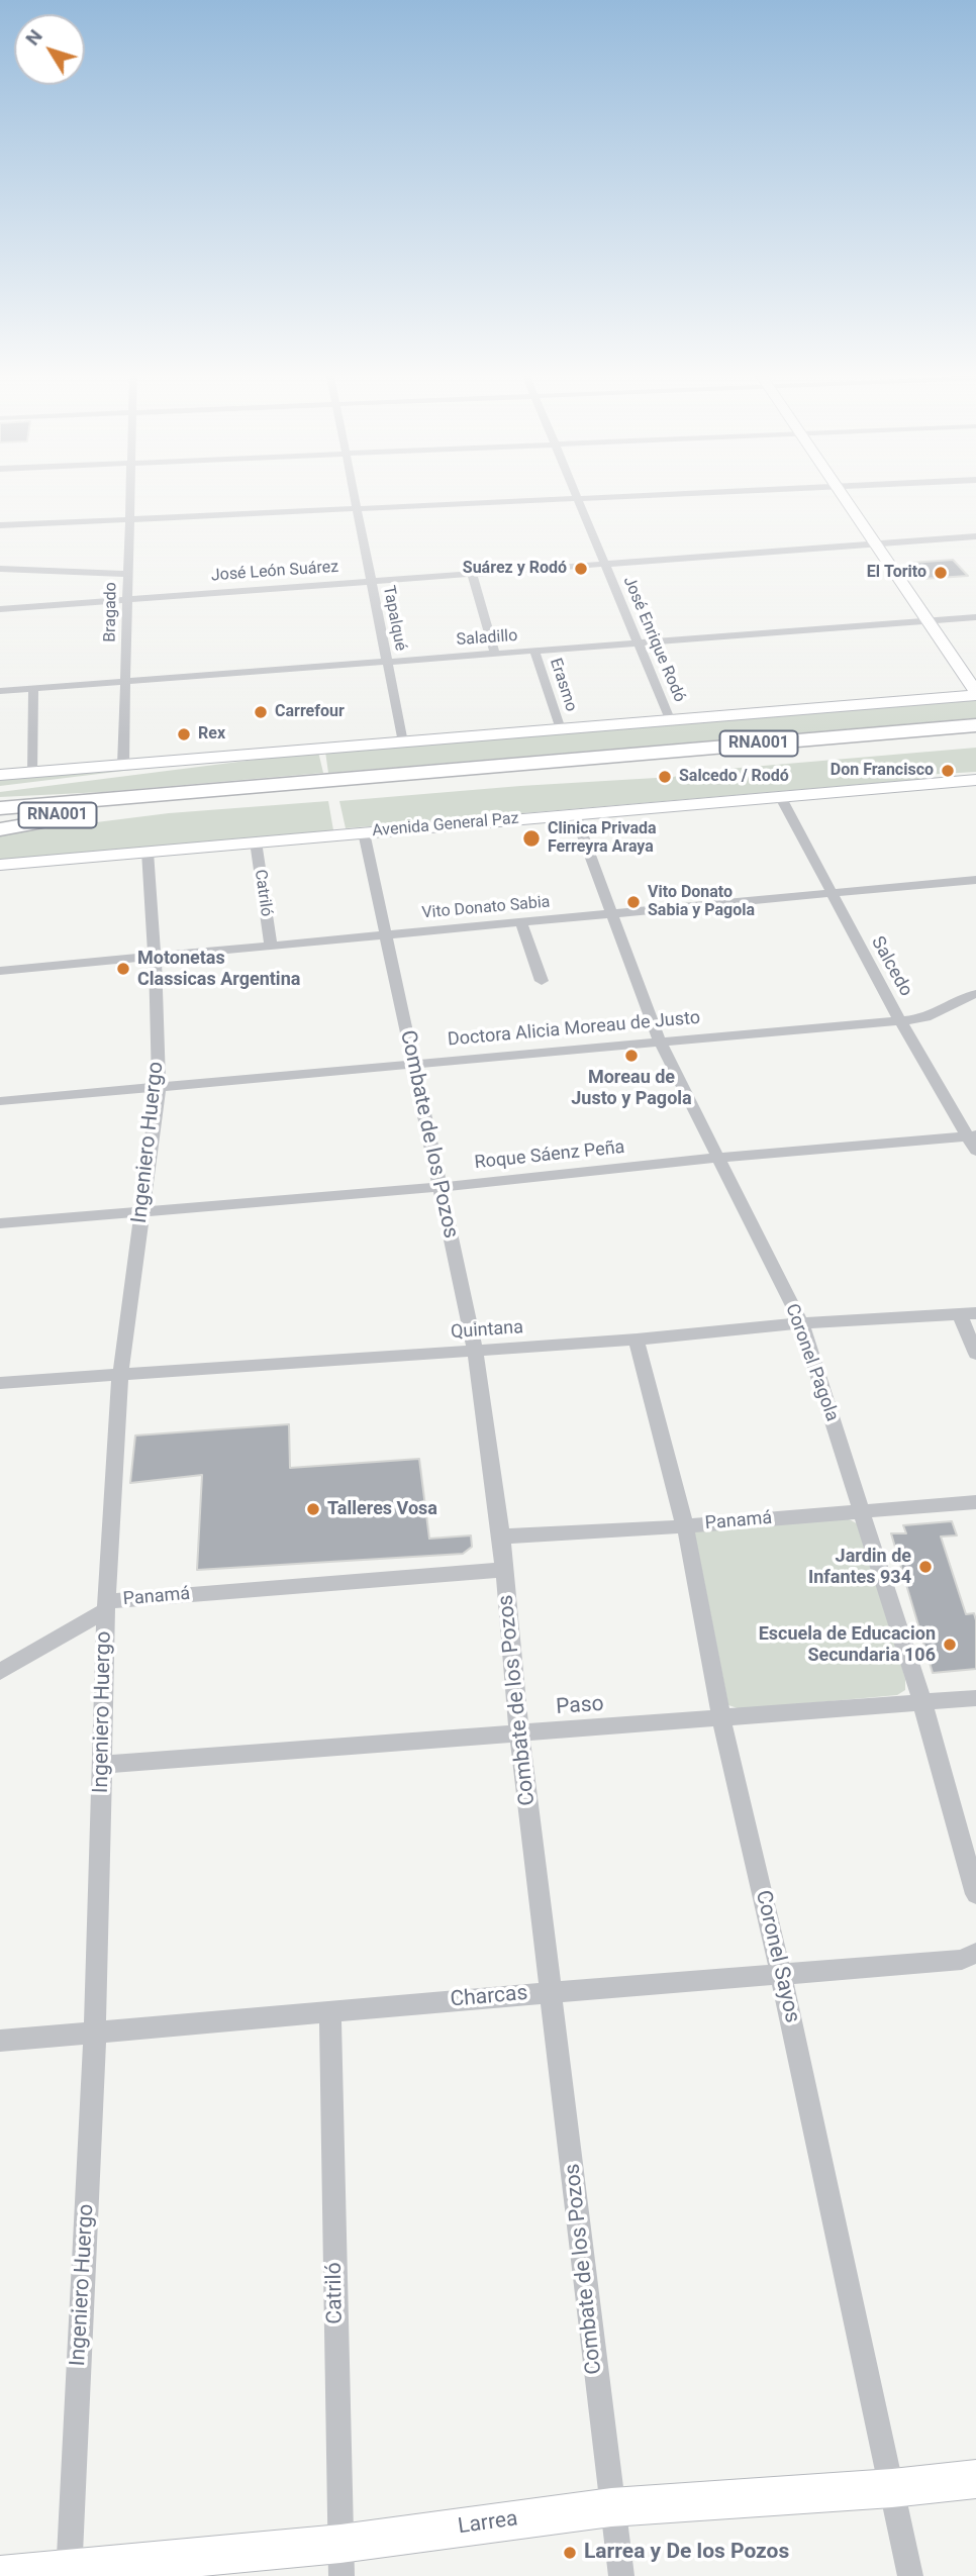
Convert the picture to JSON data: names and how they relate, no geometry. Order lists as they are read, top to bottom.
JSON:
{
  "streets": {
    "highway": ["RNA001"],
    "street": [
      "José León Suárez",
      "Bragado",
      "Tapalqué",
      "Saladillo",
      "José Enrique Rodó",
      "Erasmo",
      "Avenida General Paz",
      "Catriló",
      "Vito Donato Sabia",
      "Salcedo",
      "Doctora Alicia Moreau de Justo",
      "Combate de los Pozos",
      "Ingeniero Huergo",
      "Roque Sáenz Peña",
      "Quintana",
      "Coronel Pagola",
      "Panamá",
      "Paso",
      "Coronel Sayos",
      "Charcas",
      "Larrea"
    ]
  },
  "crossings": [
    ["José León Suárez", "Bragado"],
    ["José León Suárez", "Tapalqué"],
    ["José León Suárez", "José Enrique Rodó"],
    ["Bragado", "Saladillo"],
    ["Tapalqué", "Saladillo"],
    ["Saladillo", "José Enrique Rodó"],
    ["Saladillo", "Erasmo"],
    ["Avenida General Paz", "Catriló"],
    ["Avenida General Paz", "Salcedo"],
    ["Avenida General Paz", "Combate de los Pozos"],
    ["Avenida General Paz", "Ingeniero Huergo"],
    ["Avenida General Paz", "Coronel Pagola"],
    ["Catriló", "Vito Donato Sabia"],
    ["Catriló", "Charcas"],
    ["Catriló", "Larrea"],
    ["Vito Donato Sabia", "Salcedo"],
    ["Vito Donato Sabia", "Combate de los Pozos"],
    ["Vito Donato Sabia", "Ingeniero Huergo"],
    ["Vito Donato Sabia", "Coronel Pagola"],
    ["Salcedo", "Doctora Alicia Moreau de Justo"],
    ["Salcedo", "Roque Sáenz Peña"],
    ["Doctora Alicia Moreau de Justo", "Combate de los Pozos"],
    ["Doctora Alicia Moreau de Justo", "Ingeniero Huergo"],
    ["Doctora Alicia Moreau de Justo", "Coronel Pagola"],
    ["Combate de los Pozos", "Roque Sáenz Peña"],
    ["Combate de los Pozos", "Quintana"],
    ["Combate de los Pozos", "Panamá"],
    ["Combate de los Pozos", "Paso"],
    ["Combate de los Pozos", "Charcas"],
    ["Combate de los Pozos", "Larrea"],
    ["Ingeniero Huergo", "Roque Sáenz Peña"],
    ["Ingeniero Huergo", "Quintana"],
    ["Ingeniero Huergo", "Panamá"],
    ["Ingeniero Huergo", "Paso"],
    ["Ingeniero Huergo", "Charcas"],
    ["Ingeniero Huergo", "Larrea"],
    ["Roque Sáenz Peña", "Coronel Pagola"],
    ["Quintana", "Coronel Pagola"],
    ["Quintana", "Coronel Sayos"],
    ["Coronel Pagola", "Panamá"],
    ["Coronel Pagola", "Paso"],
    ["Panamá", "Coronel Sayos"],
    ["Paso", "Coronel Sayos"],
    ["Coronel Sayos", "Charcas"],
    ["Coronel Sayos", "Larrea"]
  ],
  "places": [
    "Suárez y Rodó",
    "El Torito",
    "Carrefour",
    "Rex",
    "Don Francisco",
    "Salcedo / Rodó",
    "Clinica Privada Ferreyra Araya",
    "Vito Donato Sabia y Pagola",
    "Motonetas Classicas Argentina",
    "Moreau de Justo y Pagola",
    "Talleres Vosa",
    "Jardin de Infantes 934",
    "Escuela de Educacion Secundaria 106",
    "Larrea y De los Pozos"
  ],
  "north": "top left"
}
